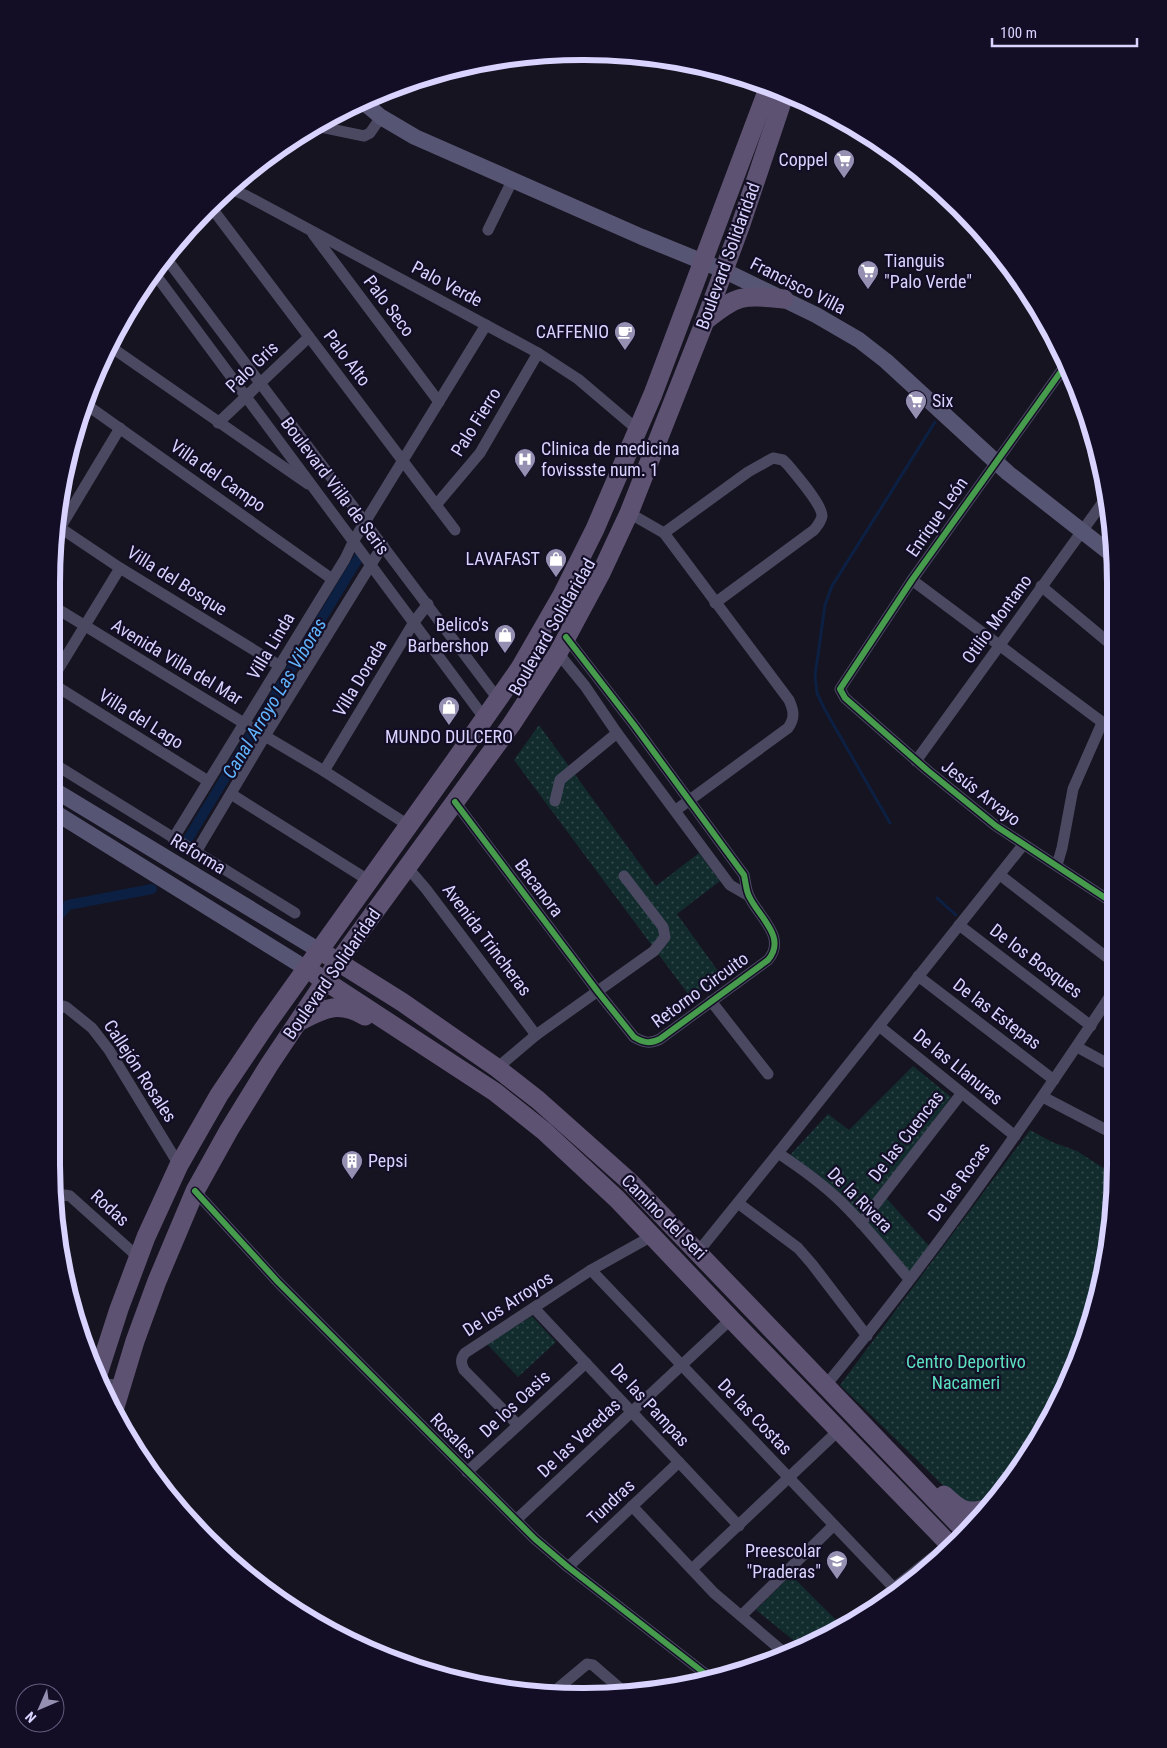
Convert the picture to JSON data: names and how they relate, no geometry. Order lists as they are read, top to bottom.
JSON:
{
  "streets": {
    "main road": [
      "Boulevard Solidaridad",
      "Francisco Villa",
      "Reforma",
      "Camino del Seri"
    ],
    "street": [
      "Palo Verde",
      "Palo Seco",
      "Palo Alto",
      "Palo Gris",
      "Palo Fierro",
      "Villa del Campo",
      "Boulevard Viila de Seris",
      "Enrique León",
      "Villa del Bosque",
      "Otilio Montano",
      "Villa Linda",
      "Avenida Villa del Mar",
      "Villa Dorada",
      "Villa del Lago",
      "Jesús Arvayo",
      "Bacanora",
      "Avenida Trincheras",
      "De los Bosques",
      "Retorno Circuito",
      "De las Estepas",
      "De las Llanuras",
      "Callejón Rosales",
      "De las Cuencas",
      "De las Rocas",
      "De la Rivera",
      "Rodas",
      "De los Arroyos",
      "De los Oasis",
      "De las Pampas",
      "De las Costas",
      "Rosales",
      "De las Veredas",
      "Tundras"
    ]
  },
  "crossings": [
    ["Boulevard Solidaridad", "Palo Verde"],
    ["Boulevard Solidaridad", "Francisco Villa"],
    ["Boulevard Solidaridad", "Boulevard Viila de Seris"],
    ["Boulevard Solidaridad", "Avenida Villa del Mar"],
    ["Boulevard Solidaridad", "Reforma"],
    ["Boulevard Solidaridad", "Bacanora"],
    ["Boulevard Solidaridad", "Avenida Trincheras"],
    ["Boulevard Solidaridad", "Callejón Rosales"],
    ["Boulevard Solidaridad", "Rodas"],
    ["Boulevard Solidaridad", "Camino del Seri"],
    ["Boulevard Solidaridad", "Rosales"],
    ["Palo Verde", "Palo Seco"],
    ["Palo Verde", "Palo Fierro"],
    ["Palo Verde", "Villa Linda"],
    ["Francisco Villa", "Enrique León"],
    ["Francisco Villa", "Otilio Montano"],
    ["Palo Seco", "Villa Linda"],
    ["Palo Alto", "Palo Gris"],
    ["Palo Alto", "Palo Fierro"],
    ["Palo Alto", "Villa Linda"],
    ["Palo Gris", "Boulevard Viila de Seris"],
    ["Villa del Campo", "Villa Linda"],
    ["Boulevard Viila de Seris", "Villa Linda"],
    ["Boulevard Viila de Seris", "Villa Dorada"],
    ["Enrique León", "Jesús Arvayo"],
    ["Villa del Bosque", "Villa Linda"],
    ["Otilio Montano", "Jesús Arvayo"],
    ["Villa Linda", "Avenida Villa del Mar"],
    ["Villa Linda", "Villa del Lago"],
    ["Avenida Villa del Mar", "Villa Dorada"],
    ["Reforma", "Camino del Seri"],
    ["Bacanora", "Retorno Circuito"],
    ["De los Bosques", "De las Rocas"],
    ["De las Estepas", "De las Rocas"],
    ["De las Llanuras", "De las Cuencas"],
    ["De las Llanuras", "De las Rocas"],
    ["De las Cuencas", "De la Rivera"],
    ["De las Rocas", "De la Rivera"],
    ["De las Rocas", "Camino del Seri"],
    ["Camino del Seri", "De los Arroyos"],
    ["Camino del Seri", "De las Veredas"],
    ["De los Arroyos", "De los Oasis"],
    ["De los Arroyos", "De las Pampas"],
    ["De los Arroyos", "De las Costas"],
    ["De los Oasis", "De las Pampas"],
    ["De los Oasis", "Rosales"],
    ["De las Pampas", "De las Veredas"],
    ["De las Pampas", "Tundras"],
    ["De las Costas", "De las Veredas"],
    ["Rosales", "De las Veredas"],
    ["Rosales", "Tundras"]
  ],
  "water": ["Canal Arroyo Las Viboras"],
  "parks": ["Centro Deportivo Nacameri"],
  "places": {
    "supermarket": ["Coppel", "Tianguis \"Palo Verde\"", "Six"],
    "cafe": ["CAFFENIO"],
    "hospital": ["Clinica de medicina fovissste num. 1"],
    "shop": ["LAVAFAST", "Belico's Barbershop", "MUNDO DULCERO"],
    "building": ["Pepsi"],
    "school or university": ["Preescolar \"Praderas\""]
  },
  "scale_bar": "100 m",
  "north": "bottom left"
}
